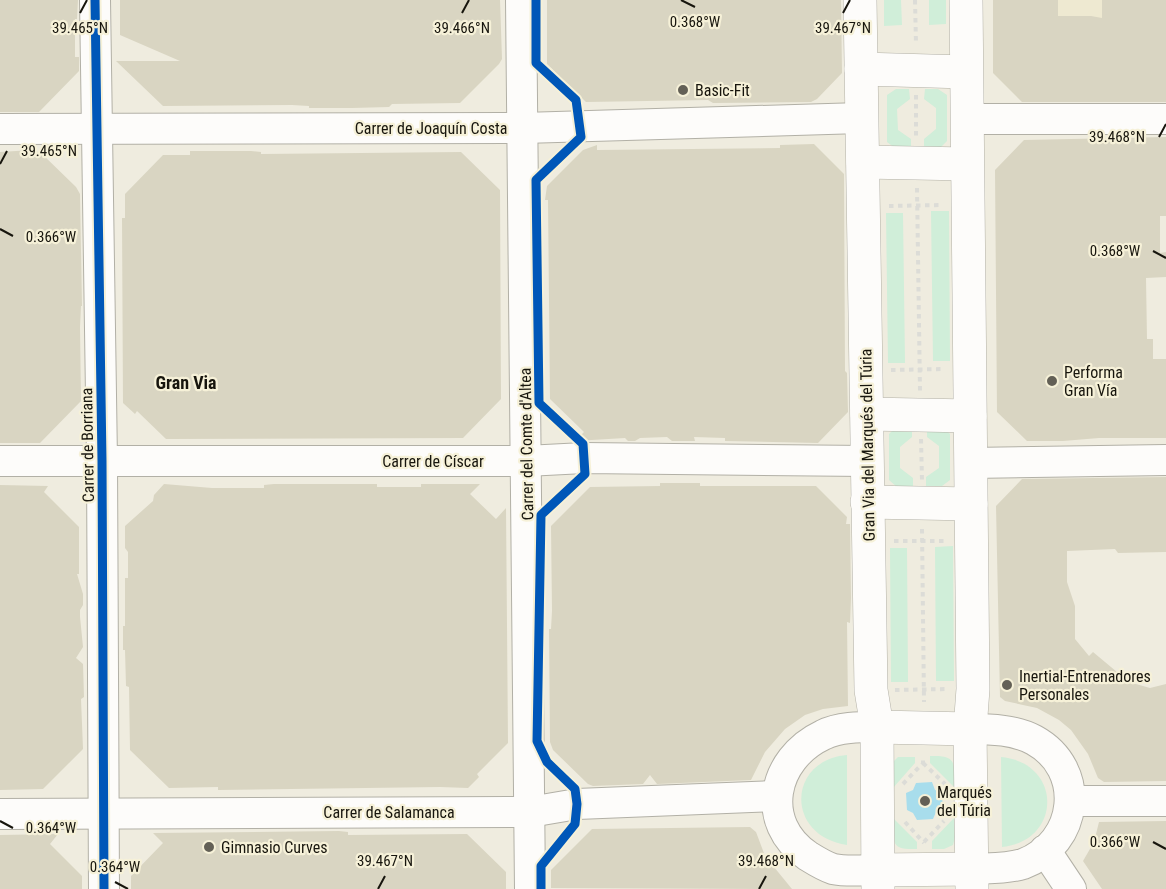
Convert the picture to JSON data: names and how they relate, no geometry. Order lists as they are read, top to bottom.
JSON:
{
  "streets": {
    "main road": ["Gran Via del Marqués del Túria"],
    "street": [
      "Carrer de Joaquín Costa",
      "Carrer del Comte d'Altea",
      "Carrer de Borriana",
      "Carrer de Císcar",
      "Carrer de Salamanca"
    ]
  },
  "crossings": [
    ["Carrer de Joaquín Costa", "Carrer del Comte d'Altea"],
    ["Carrer de Joaquín Costa", "Carrer de Borriana"],
    ["Carrer de Joaquín Costa", "Gran Via del Marqués del Túria"],
    ["Carrer del Comte d'Altea", "Carrer de Císcar"],
    ["Carrer del Comte d'Altea", "Carrer de Salamanca"],
    ["Carrer de Borriana", "Carrer de Císcar"],
    ["Carrer de Borriana", "Carrer de Salamanca"],
    ["Gran Via del Marqués del Túria", "Carrer de Císcar"]
  ],
  "districts": ["Gran Via"],
  "places": [
    "Basic-Fit",
    "Performa Gran Vía",
    "Inertial-Entrenadores Personales",
    "Marqués del Túria",
    "Gimnasio Curves"
  ],
  "coordinates": [
    "0.368°W",
    "39.465°N",
    "39.466°N",
    "39.467°N",
    "39.468°N",
    "0.366°W",
    "0.364°W"
  ]
}
